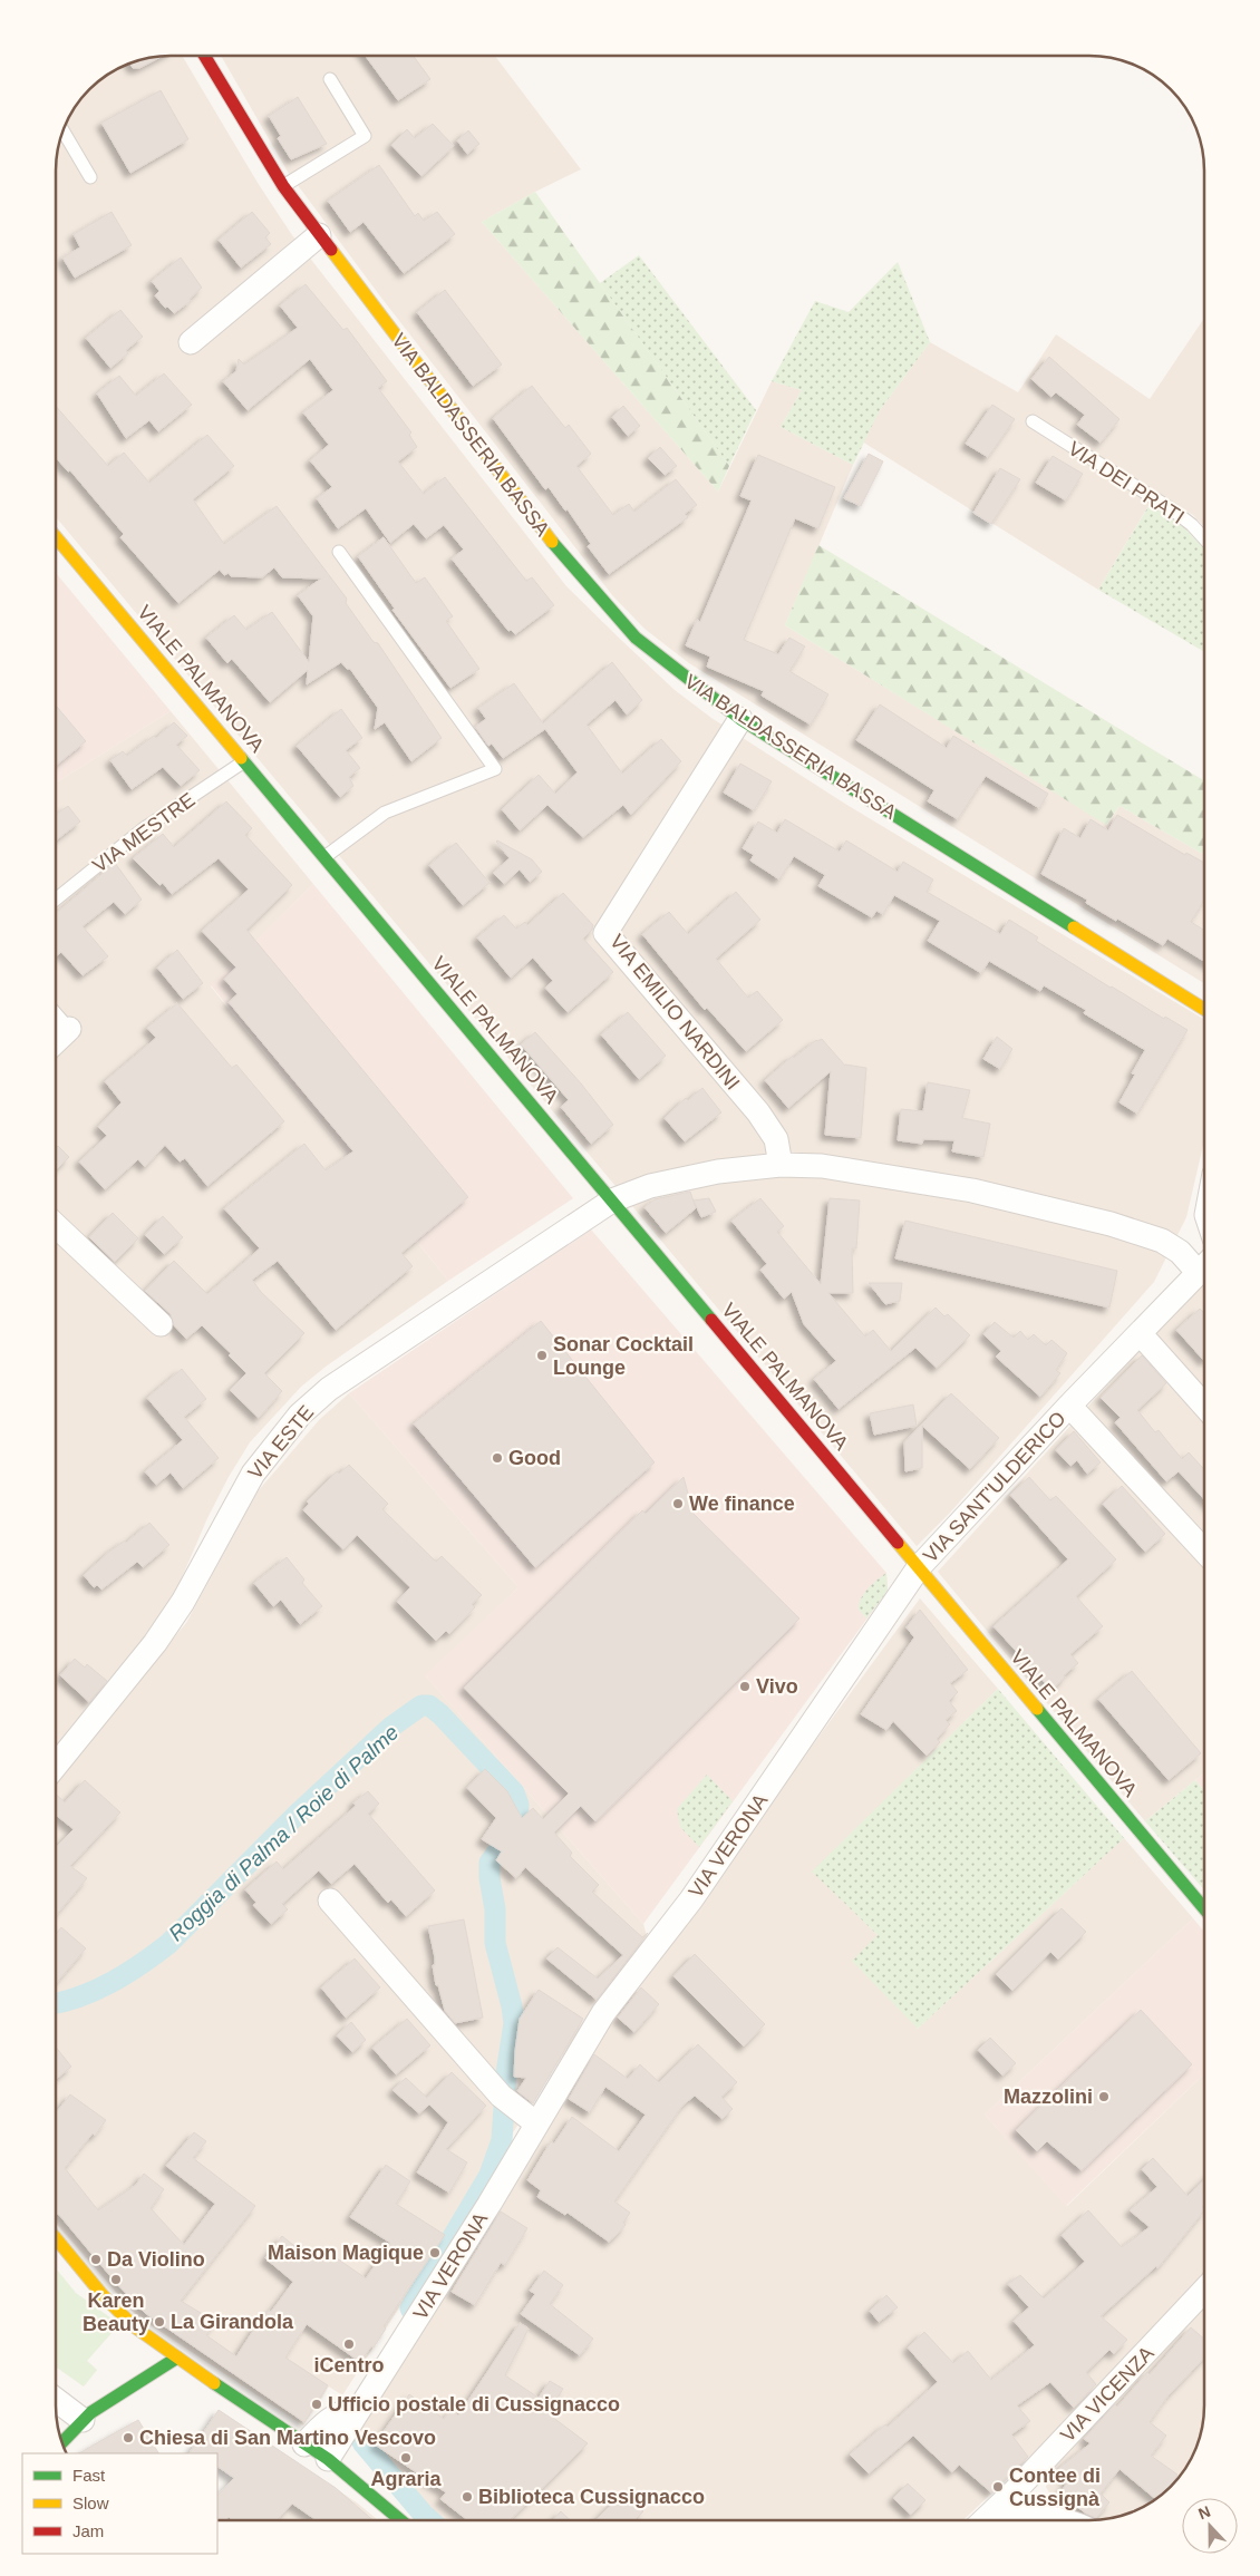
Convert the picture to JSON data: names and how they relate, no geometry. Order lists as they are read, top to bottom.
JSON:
{
  "streets": {
    "street": [
      "VIA BALDASSERIA BASSA",
      "VIALE PALMANOVA",
      "VIA EMILIO NARDINI",
      "VIA ESTE",
      "VIA SANT'ULDERICO",
      "VIA VERONA",
      "VIA VICENZA"
    ],
    "lane": ["VIA DEI PRATI", "VIA MESTRE"]
  },
  "crossings": [
    ["VIA BALDASSERIA BASSA", "VIA EMILIO NARDINI"],
    ["VIALE PALMANOVA", "VIA MESTRE"],
    ["VIALE PALMANOVA", "VIA ESTE"],
    ["VIALE PALMANOVA", "VIA SANT'ULDERICO"],
    ["VIALE PALMANOVA", "VIA VERONA"],
    ["VIA SANT'ULDERICO", "VIA VERONA"]
  ],
  "water": ["Roggia di Palma / Roie di Palme"],
  "places": [
    "Sonar Cocktail Lounge",
    "Good",
    "We finance",
    "Vivo",
    "Mazzolini",
    "Maison Magique",
    "Da Violino",
    "Karen Beauty",
    "La Girandola",
    "iCentro",
    "Ufficio postale di Cussignacco",
    "Chiesa di San Martino Vescovo",
    "Agraria",
    "Contee di Cussignà",
    "Biblioteca Cussignacco"
  ],
  "legend": ["Fast", "Slow", "Jam"],
  "north": "top"
}
